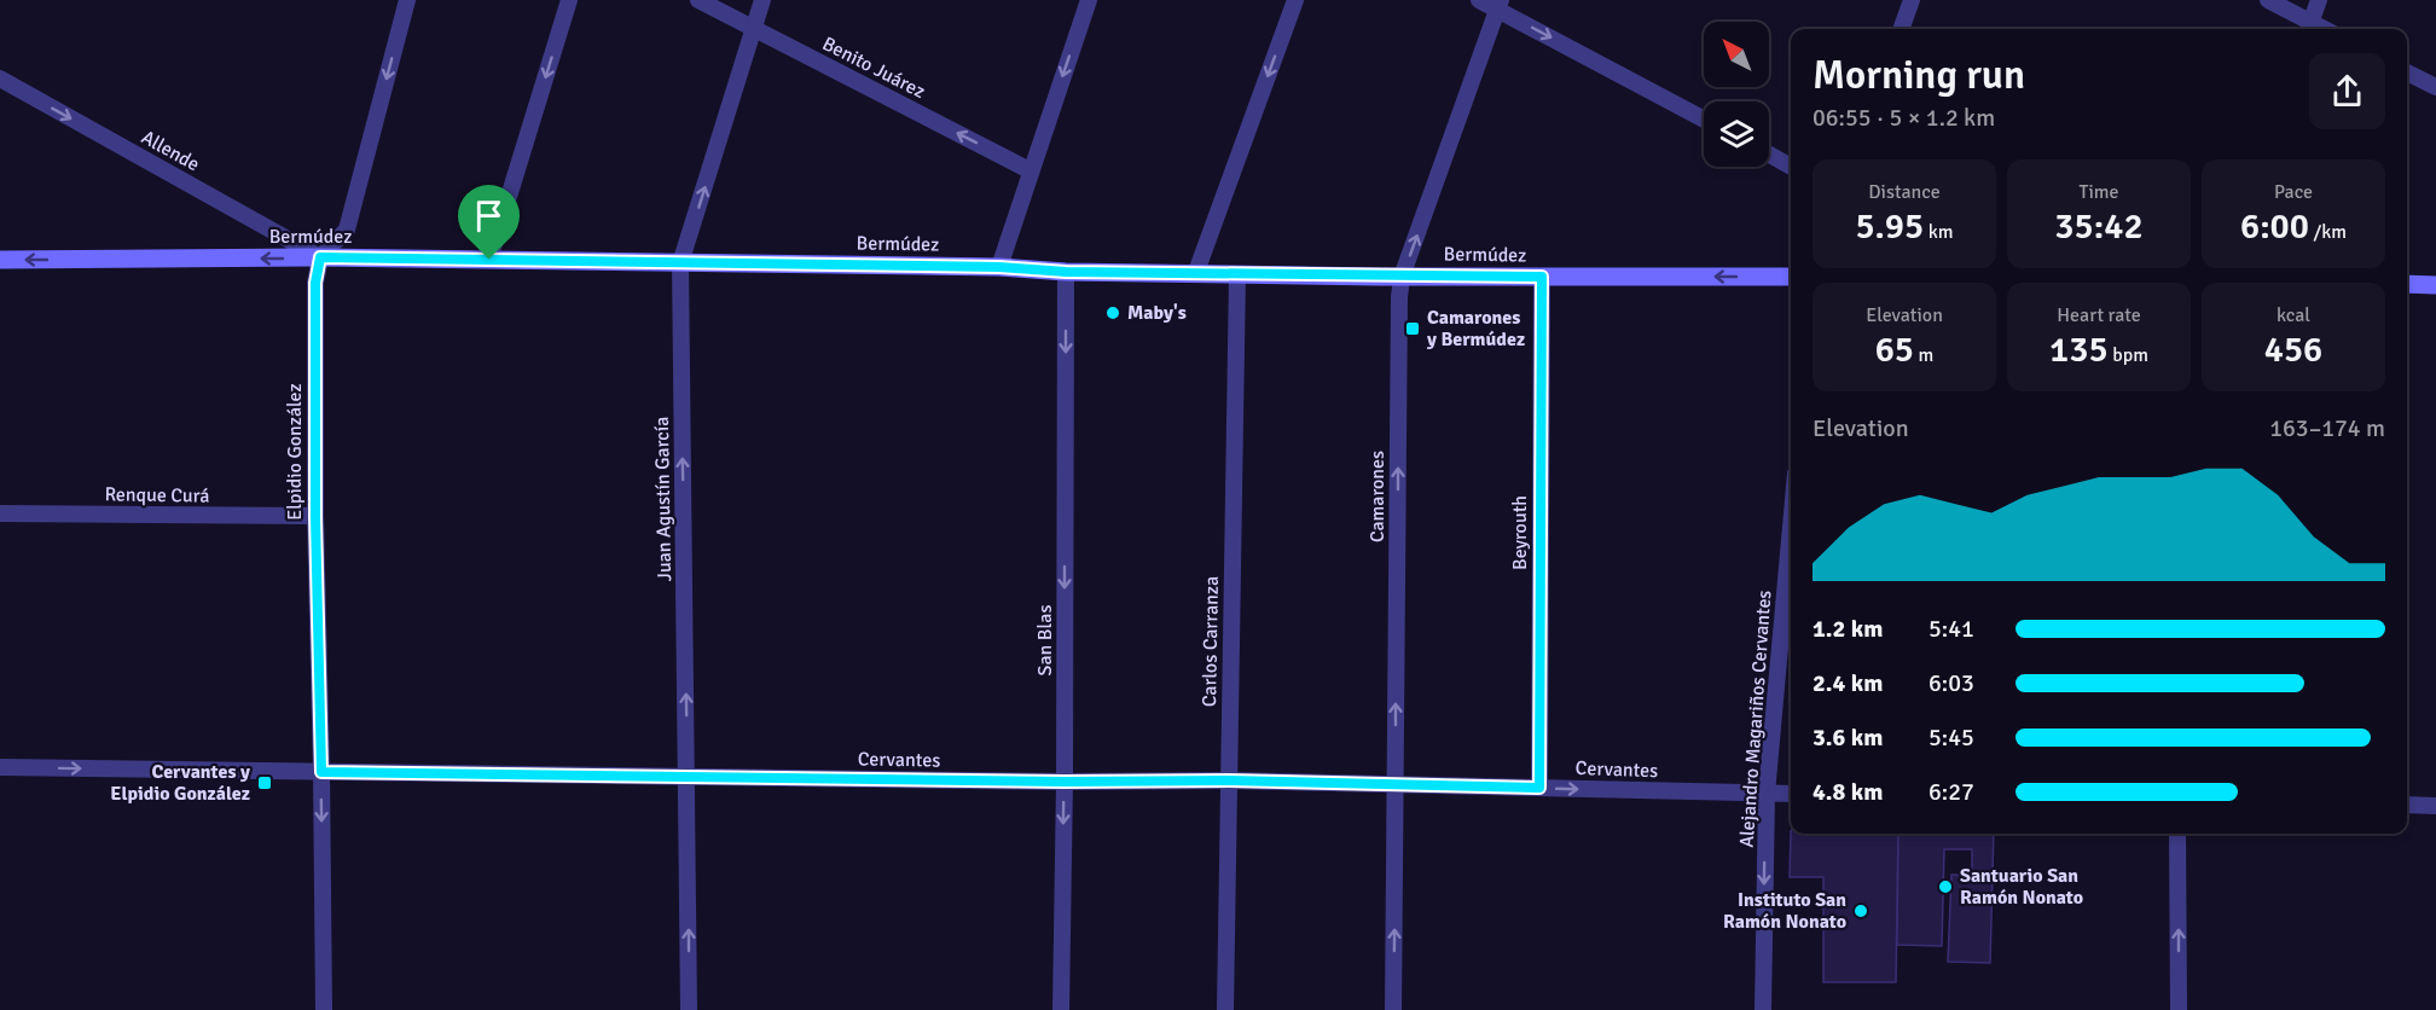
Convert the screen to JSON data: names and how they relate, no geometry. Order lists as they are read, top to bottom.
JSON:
{
  "streets": {
    "street": [
      "Benito Juárez",
      "Allende",
      "Bermúdez",
      "Elpidio González",
      "Renque Curá",
      "Camarones",
      "Juan Agustín García",
      "Beyrouth",
      "San Blas",
      "Carlos Carranza",
      "Alejandro Magariños Cervantes",
      "Cervantes"
    ]
  },
  "crossings": [
    ["Benito Juárez", "Juan Agustín García"],
    ["Allende", "Bermúdez"],
    ["Allende", "Elpidio González"],
    ["Bermúdez", "Elpidio González"],
    ["Bermúdez", "Camarones"],
    ["Bermúdez", "Juan Agustín García"],
    ["Bermúdez", "Beyrouth"],
    ["Bermúdez", "San Blas"],
    ["Bermúdez", "Carlos Carranza"],
    ["Elpidio González", "Renque Curá"],
    ["Elpidio González", "Cervantes"],
    ["Camarones", "Cervantes"],
    ["Juan Agustín García", "Cervantes"],
    ["Beyrouth", "Cervantes"],
    ["San Blas", "Cervantes"],
    ["Carlos Carranza", "Cervantes"],
    ["Alejandro Magariños Cervantes", "Cervantes"]
  ],
  "one_way": [
    "Benito Juárez",
    "Allende",
    "Camarones",
    "Juan Agustín García",
    "San Blas",
    "Alejandro Magariños Cervantes"
  ],
  "places": {
    "other": ["Maby's", "Santuario San Ramón Nonato", "Instituto San Ramón Nonato"],
    "transit": ["Camarones y Bermúdez", "Cervantes y Elpidio González"]
  },
  "north": "top left",
  "page": {
    "heading": ["Morning run", "06:55 · 5 × 1.2 km"],
    "stats": [
      ["Distance", "5.95 km"],
      ["Time", "35:42"],
      ["Pace", "6:00 /km"],
      ["Elevation", "65 m"],
      ["Heart rate", "135 bpm"],
      ["kcal", "456"]
    ],
    "chart": ["Elevation", "163–174 m"],
    "list": [
      {
        "name": "1.2 km",
        "note": "5:41"
      },
      {
        "name": "2.4 km",
        "note": "6:03"
      },
      {
        "name": "3.6 km",
        "note": "5:45"
      },
      {
        "name": "4.8 km",
        "note": "6:27"
      }
    ]
  }
}
